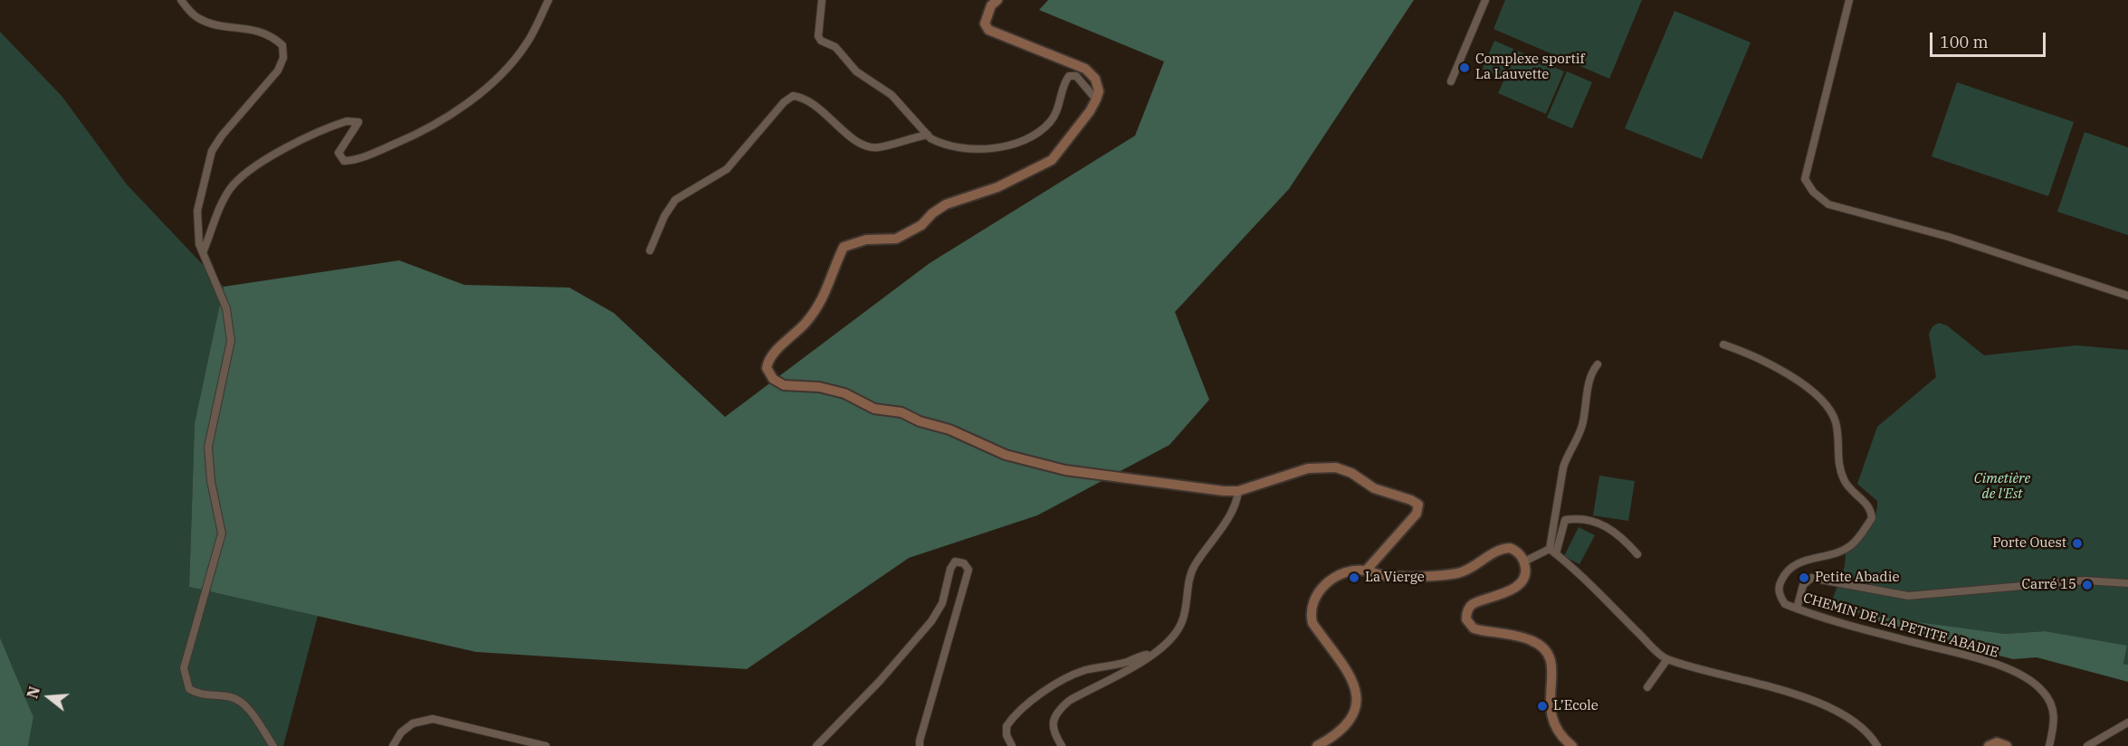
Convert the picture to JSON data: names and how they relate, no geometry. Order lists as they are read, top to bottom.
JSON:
{
  "streets": {
    "street": ["CHEMIN DE LA PETITE ABADIE"]
  },
  "parks": ["Cimetière de l'Est"],
  "places": [
    "Complexe sportif La Lauvette",
    "Porte Ouest",
    "La Vierge",
    "Petite Abadie",
    "Carré 15",
    "L’Ecole"
  ],
  "scale_bar": "100 m",
  "north": "left"
}
